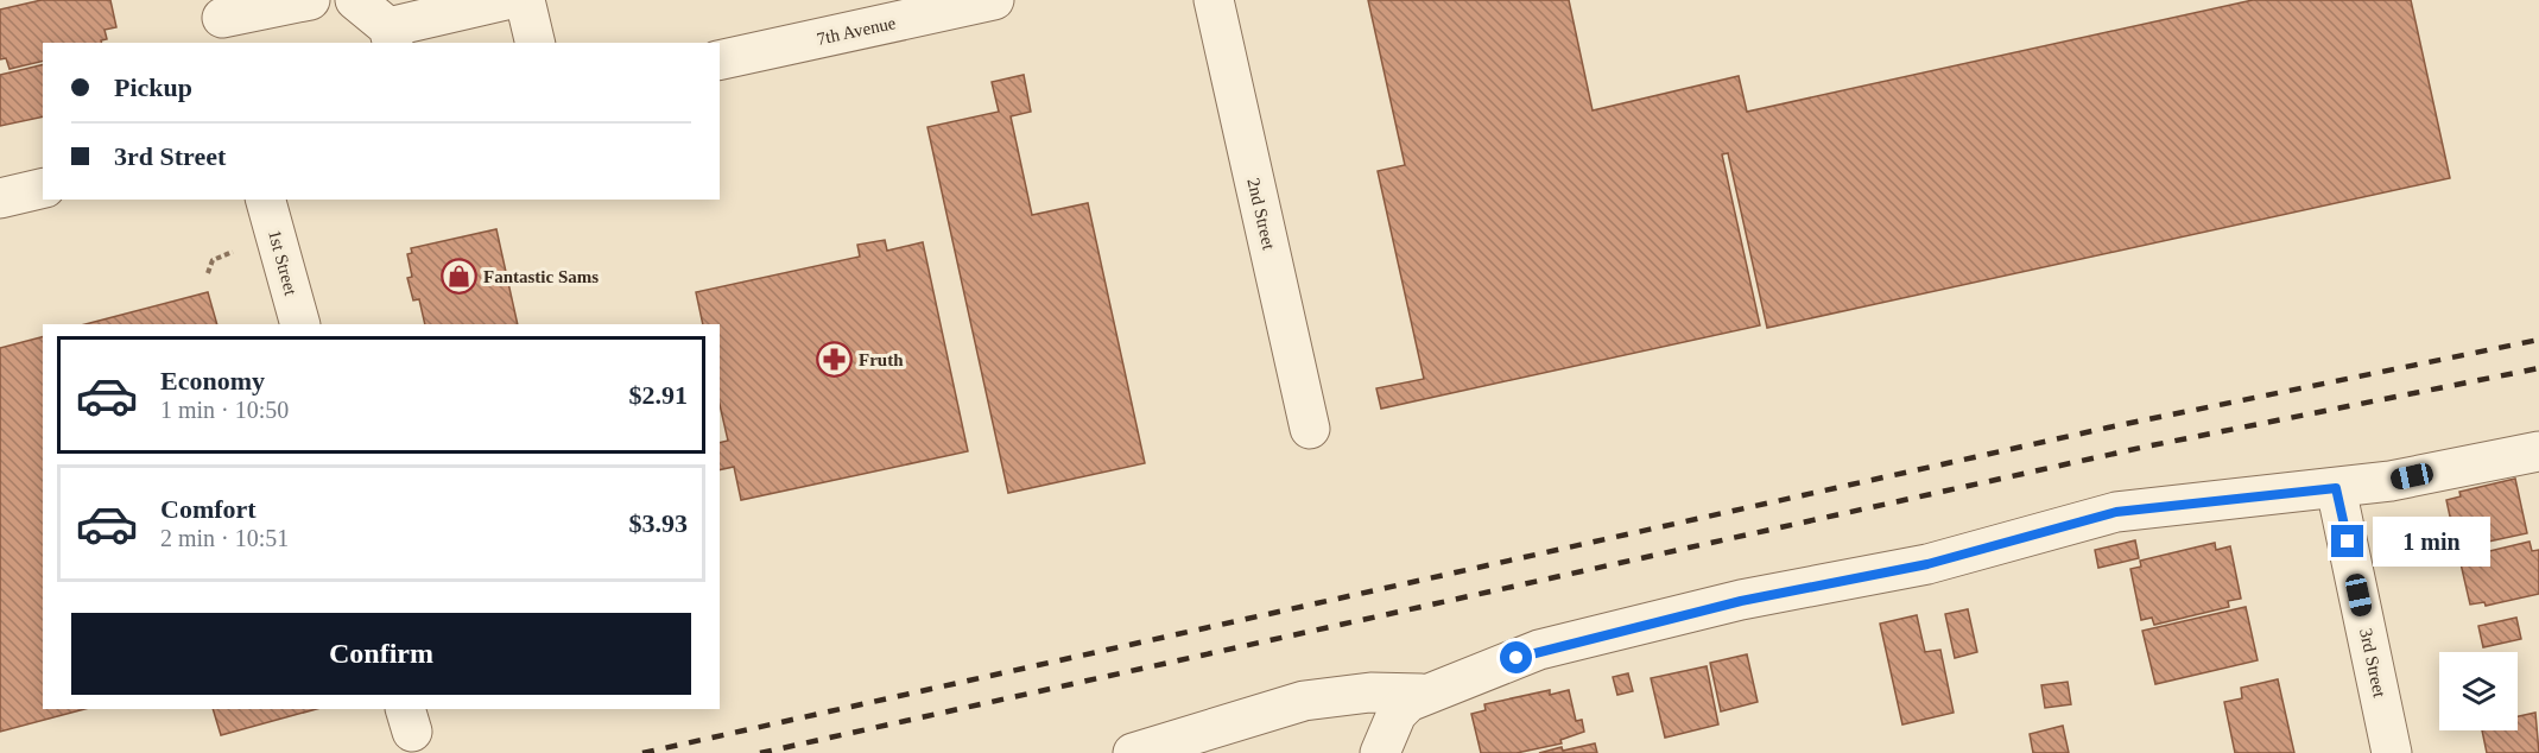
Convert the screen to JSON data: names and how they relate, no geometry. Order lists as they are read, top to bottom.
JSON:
{
  "streets": {
    "street": [
      "7th Avenue",
      "2nd Street",
      "1st Street",
      "3rd Street"
    ]
  },
  "places": {
    "shop": ["Fantastic Sams"],
    "pharmacy": ["Fruth"]
  },
  "page": {
    "banner": ["Pickup", "3rd Street"],
    "list": [
      {
        "name": "Economy",
        "note": "1 min · 10:50",
        "value": "$2.91"
      },
      {
        "name": "Comfort",
        "note": "2 min · 10:51",
        "value": "$3.93"
      }
    ],
    "bubble": "1 min",
    "buttons": "Confirm"
  }
}
